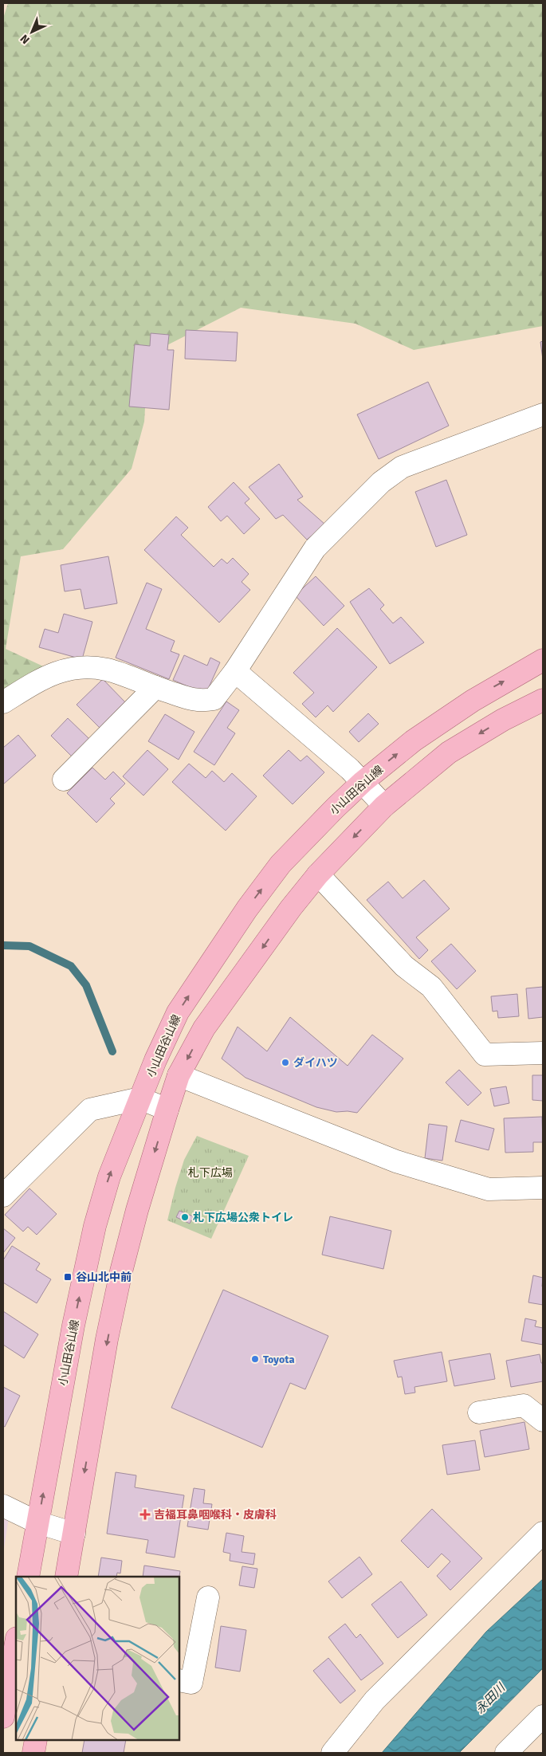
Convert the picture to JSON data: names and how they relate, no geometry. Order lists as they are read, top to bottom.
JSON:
{
  "streets": {
    "main road": ["小山田谷山線"]
  },
  "water": ["永田川"],
  "parks": ["札下広場"],
  "places": {
    "other": ["ダイハツ", "札下広場公衆トイレ", "Toyota"],
    "transit": ["谷山北中前"],
    "health": ["吉福耳鼻咽喉科・皮膚科"]
  },
  "north": "bottom left"
}
